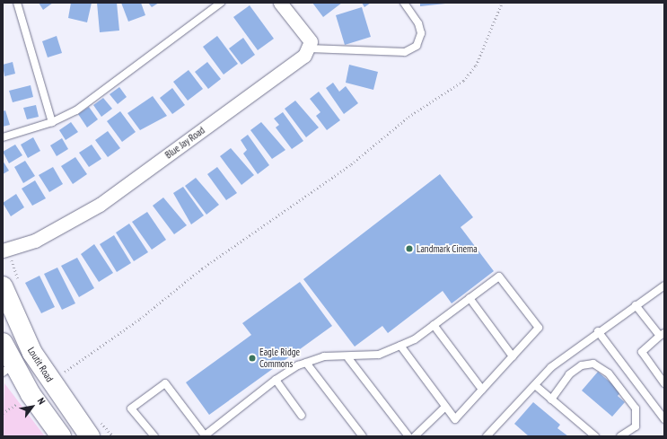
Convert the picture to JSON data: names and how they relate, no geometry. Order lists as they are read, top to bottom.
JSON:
{
  "streets": {
    "street": ["Blue Jay Road", "Loutit Road"]
  },
  "places": ["Landmark Cinema", "Eagle Ridge Commons"],
  "north": "top right"
}
